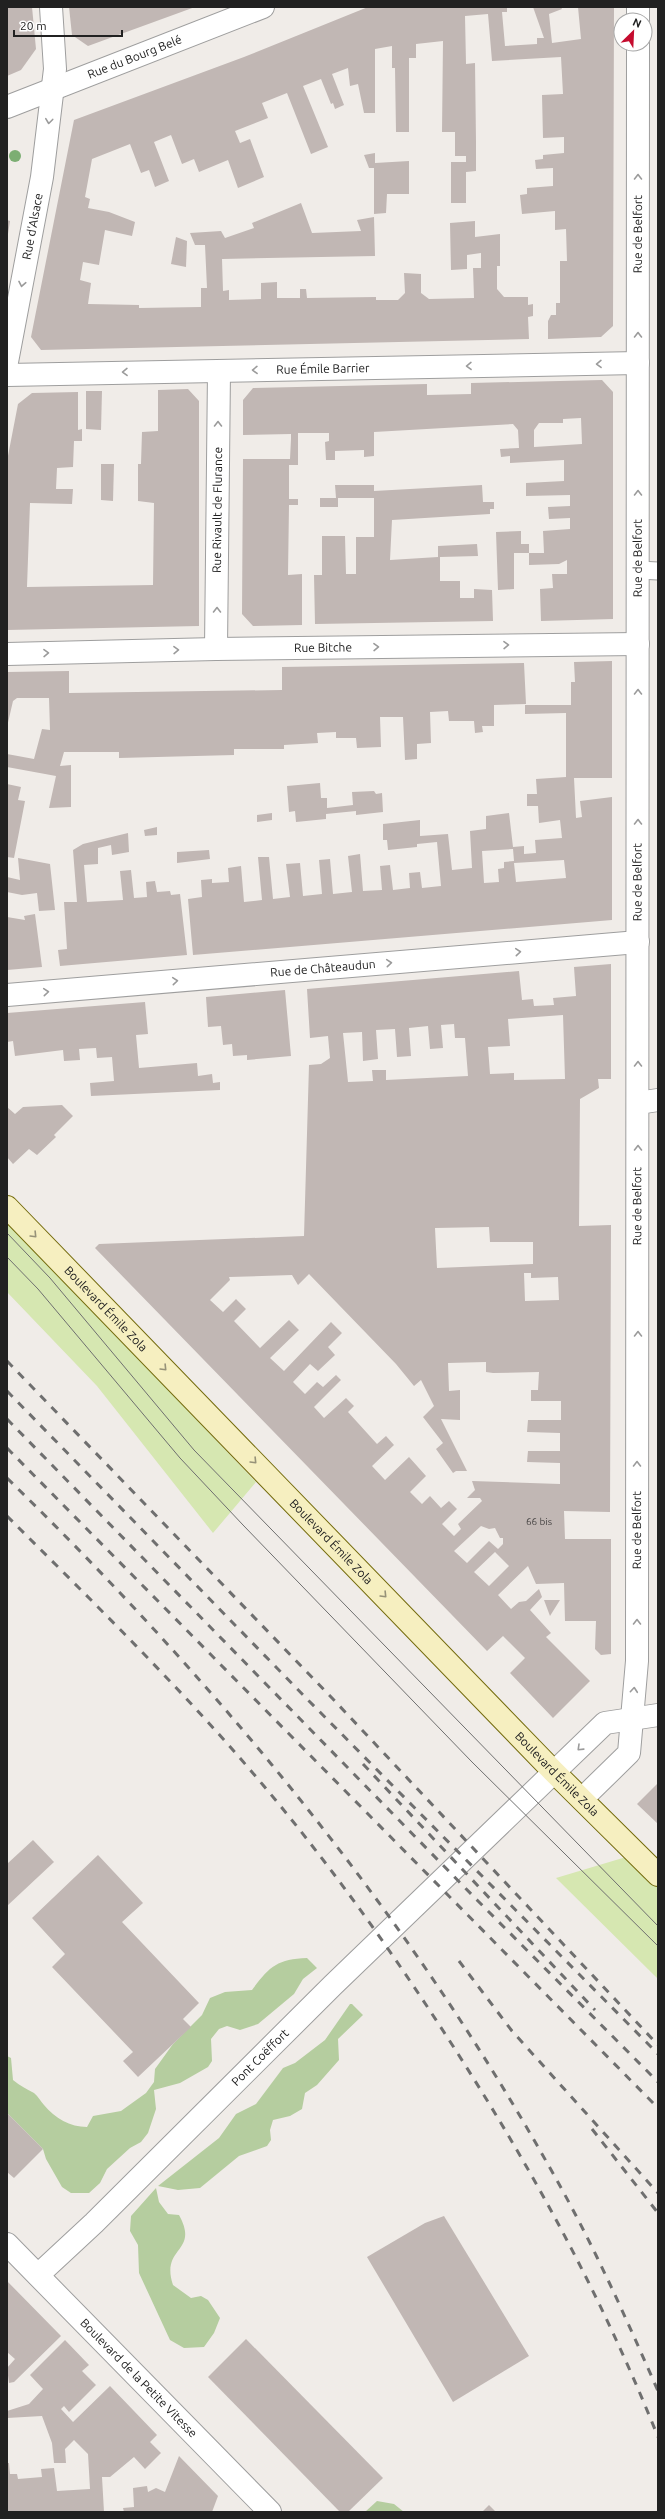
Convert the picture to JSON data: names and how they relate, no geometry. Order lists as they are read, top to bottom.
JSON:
{
  "streets": {
    "main road": ["Boulevard Émile Zola"],
    "street": [
      "Rue du Bourg Belé",
      "Rue d'Alsace",
      "Rue de Belfort",
      "Rue Émile Barrier",
      "Rue Rivault de Flurance",
      "Rue Bitche",
      "Rue de Châteaudun",
      "Pont Coëffort",
      "Boulevard de la Petite Vitesse"
    ]
  },
  "crossings": [
    ["Rue du Bourg Belé", "Rue d'Alsace"],
    ["Rue de Belfort", "Rue Émile Barrier"],
    ["Rue de Belfort", "Rue Bitche"],
    ["Rue de Belfort", "Rue de Châteaudun"],
    ["Rue de Belfort", "Boulevard Émile Zola"],
    ["Rue de Belfort", "Pont Coëffort"],
    ["Rue Émile Barrier", "Rue Rivault de Flurance"],
    ["Rue Rivault de Flurance", "Rue Bitche"],
    ["Boulevard Émile Zola", "Pont Coëffort"],
    ["Pont Coëffort", "Boulevard de la Petite Vitesse"]
  ],
  "one_way": [
    "Rue d'Alsace",
    "Rue de Belfort",
    "Rue Émile Barrier",
    "Rue Rivault de Flurance",
    "Rue Bitche",
    "Rue de Châteaudun",
    "Boulevard Émile Zola"
  ],
  "house_numbers": ["66 bis"],
  "scale_bar": "20 m",
  "north": "top right"
}
